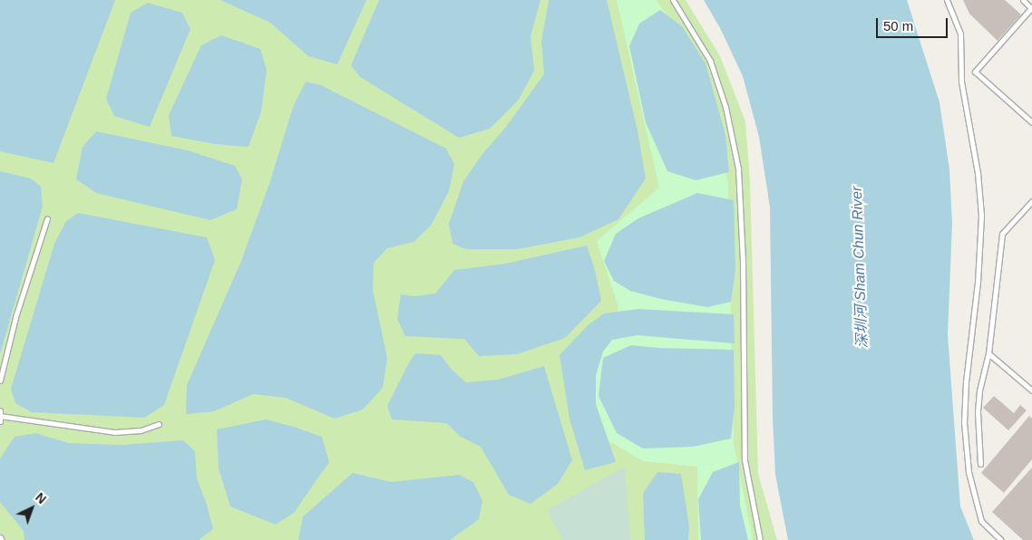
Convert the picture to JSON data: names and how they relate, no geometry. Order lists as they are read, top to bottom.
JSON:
{
  "water": ["深圳河 Sham Chun River"],
  "scale_bar": "50 m",
  "north": "top right"
}
